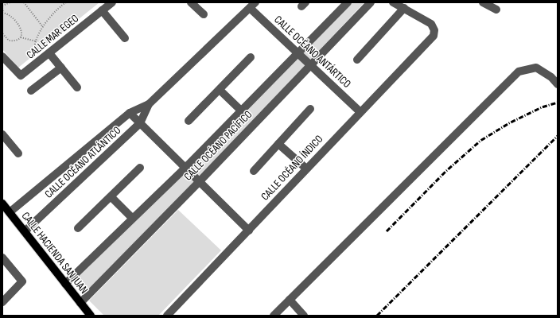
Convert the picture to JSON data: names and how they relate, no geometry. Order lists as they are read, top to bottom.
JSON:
{
  "streets": {
    "main road": ["CALLE HACIENDA SAN JUAN"],
    "street": [
      "CALLE MAR EGEO",
      "CALLE OCÉANO ANTÁRTICO",
      "CALLE OCÉANO PACÍFICO",
      "CALLE OCÉANO ATLÁNTICO",
      "CALLE OCÉANO ÍNDICO"
    ]
  },
  "crossings": [
    ["CALLE OCÉANO ANTÁRTICO", "CALLE OCÉANO PACÍFICO"],
    ["CALLE OCÉANO ANTÁRTICO", "CALLE OCÉANO ATLÁNTICO"],
    ["CALLE OCÉANO ANTÁRTICO", "CALLE OCÉANO ÍNDICO"],
    ["CALLE OCÉANO PACÍFICO", "CALLE HACIENDA SAN JUAN"],
    ["CALLE OCÉANO ATLÁNTICO", "CALLE HACIENDA SAN JUAN"]
  ]
}
